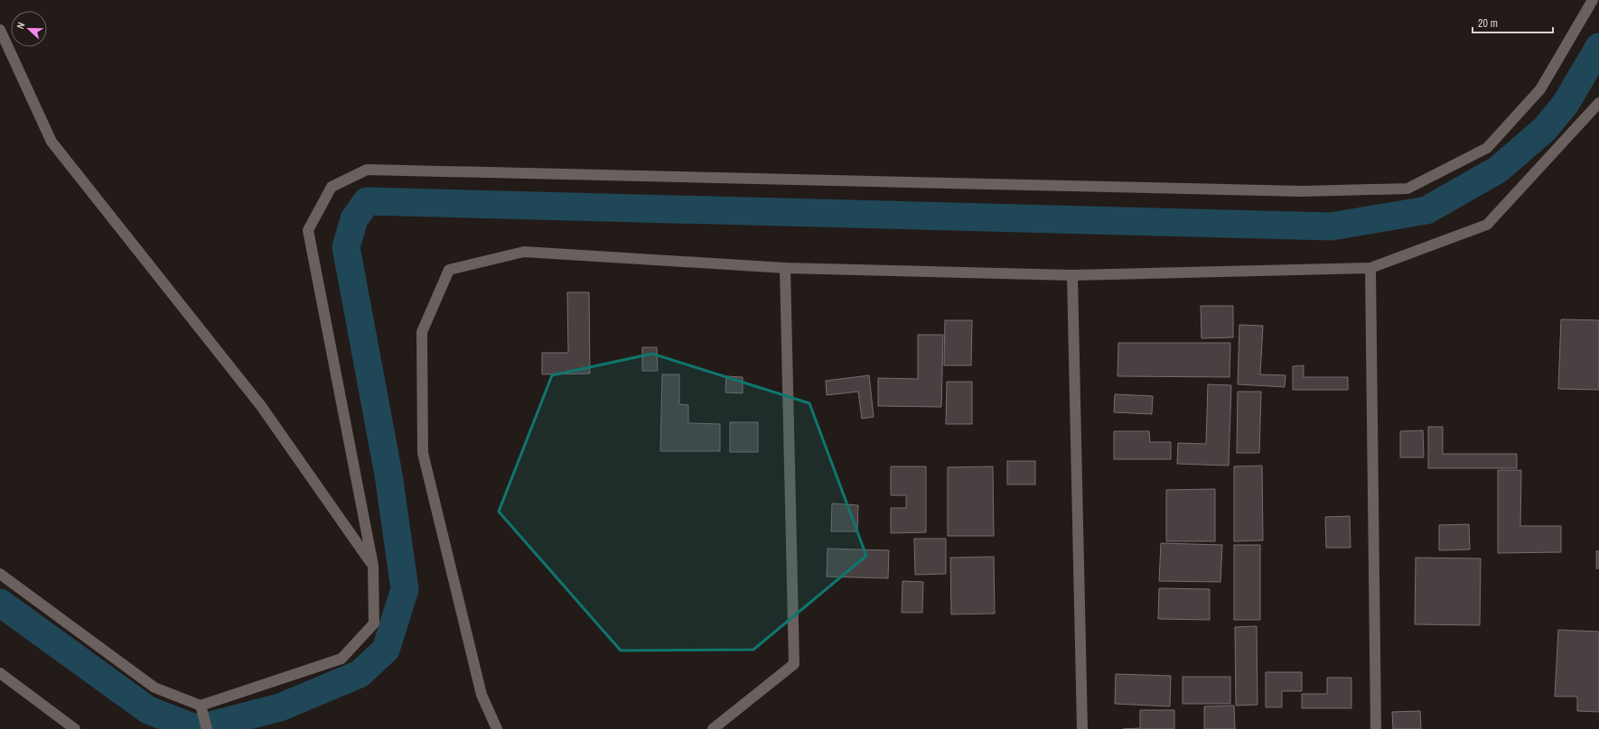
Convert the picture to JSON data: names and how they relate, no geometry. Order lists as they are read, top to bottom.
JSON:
{
  "scale_bar": "20 m",
  "north": "left"
}
